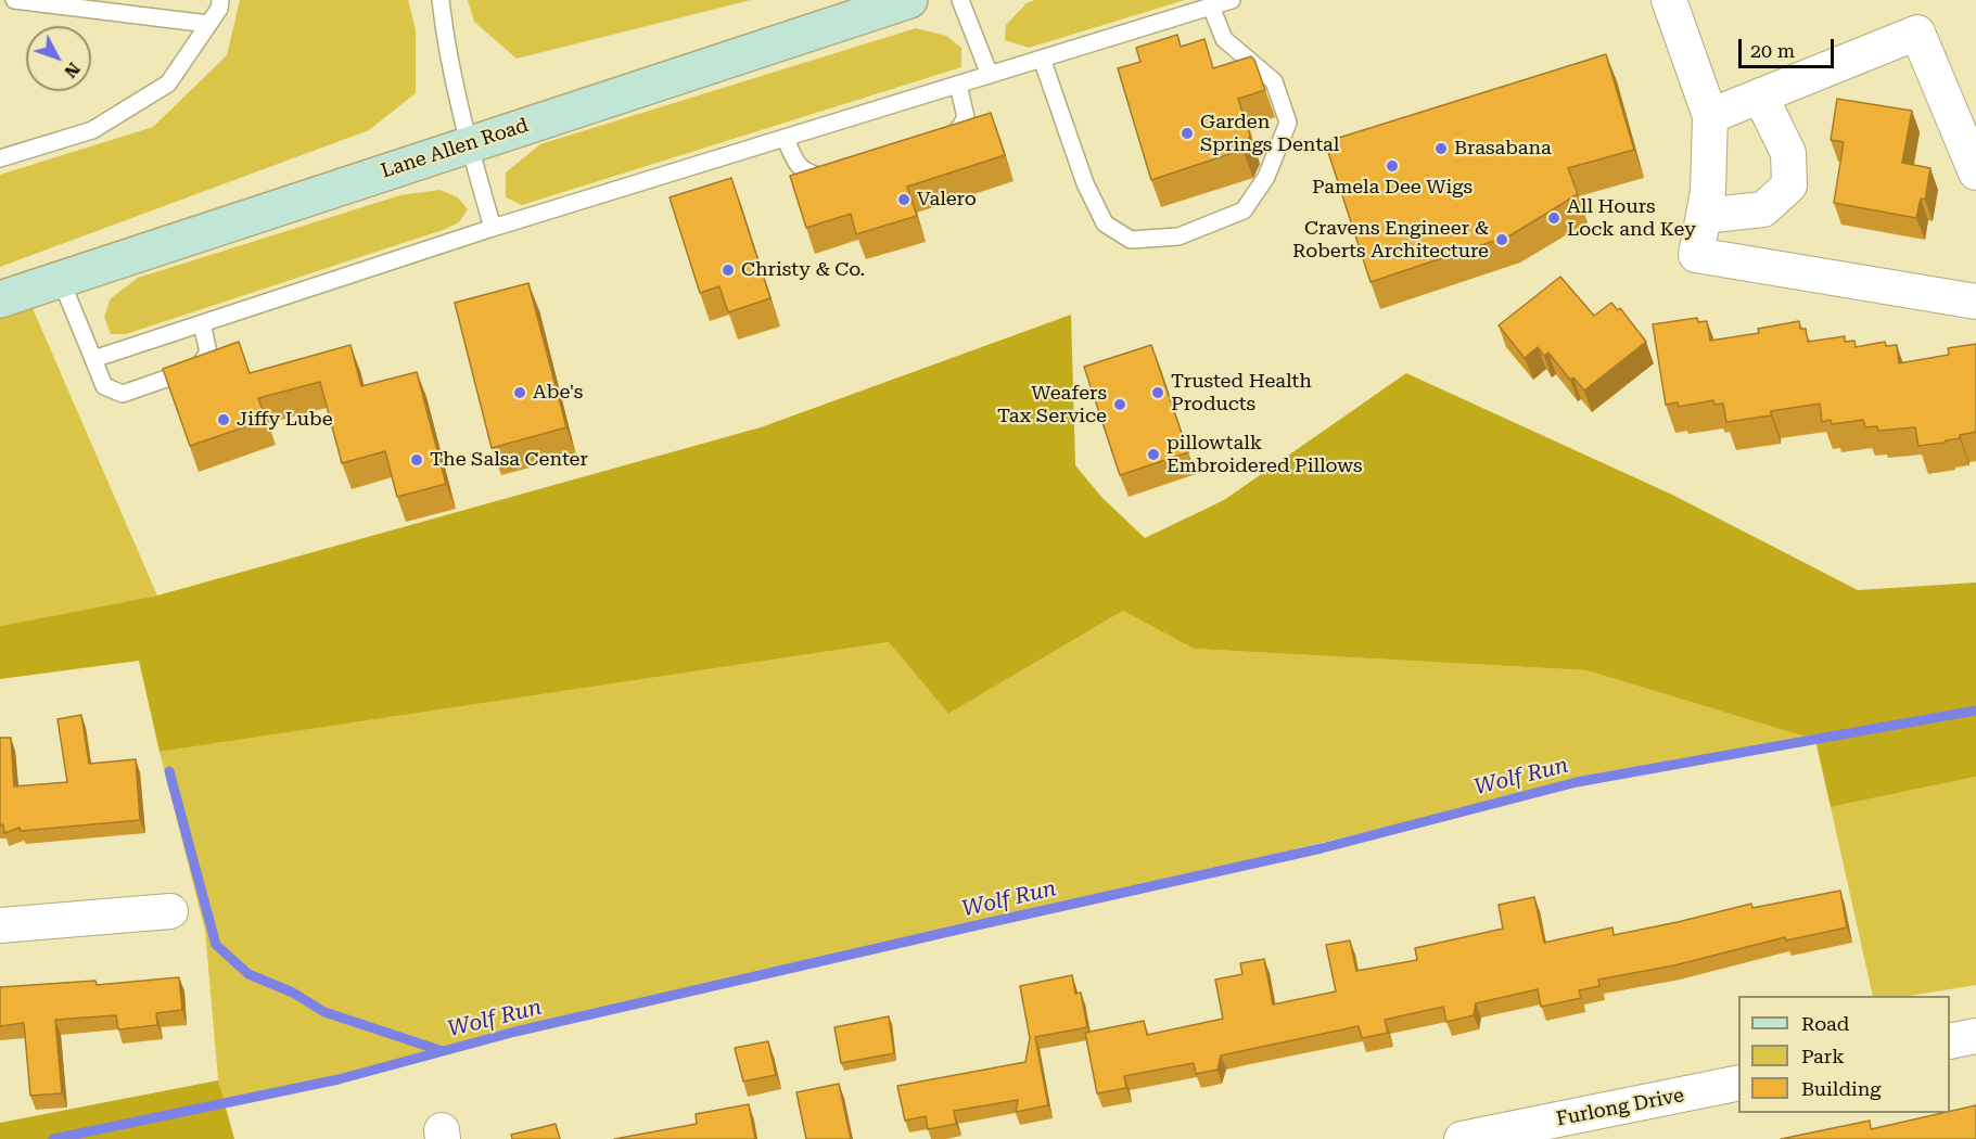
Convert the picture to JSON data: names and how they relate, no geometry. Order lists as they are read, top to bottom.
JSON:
{
  "streets": {
    "main road": ["Lane Allen Road"],
    "street": ["Furlong Drive"]
  },
  "water": ["Wolf Run"],
  "places": [
    "Garden Springs Dental",
    "Brasabana",
    "Pamela Dee Wigs",
    "Valero",
    "All Hours Lock and Key",
    "Cravens Engineer & Roberts Architecture",
    "Christy & Co.",
    "Abe's",
    "Trusted Health Products",
    "Weafers Tax Service",
    "Jiffy Lube",
    "pillowtalk Embroidered Pillows",
    "The Salsa Center"
  ],
  "legend": ["Road", "Park", "Building"],
  "scale_bar": "20 m",
  "north": "bottom right"
}
